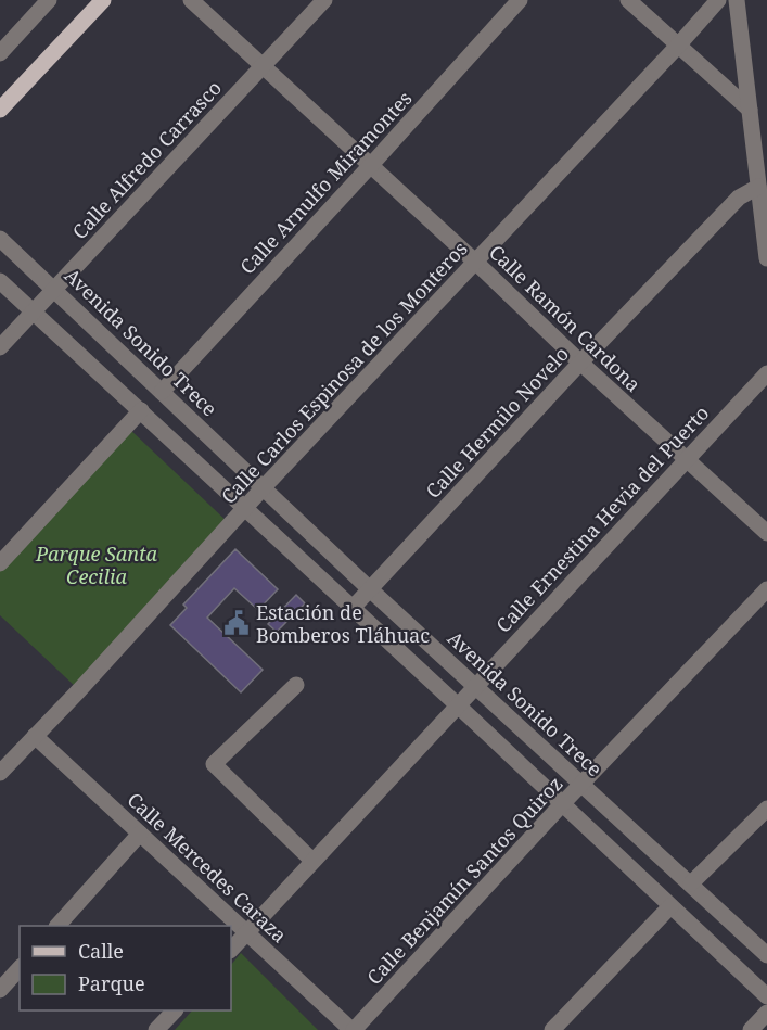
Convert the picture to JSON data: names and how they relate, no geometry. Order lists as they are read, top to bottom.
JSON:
{
  "streets": {
    "street": [
      "Calle Alfredo Carrasco",
      "Calle Arnulfo Miramontes",
      "Calle Ramón Cardona",
      "Avenida Sonido Trece",
      "Calle Carlos Espinosa de los Monteros",
      "Calle Hermilo Novelo",
      "Calle Ernestina Hevia del Puerto",
      "Calle Mercedes Caraza",
      "Calle Benjamín Santos Quiroz"
    ]
  },
  "crossings": [
    ["Calle Alfredo Carrasco", "Calle Ramón Cardona"],
    ["Calle Alfredo Carrasco", "Avenida Sonido Trece"],
    ["Calle Arnulfo Miramontes", "Calle Ramón Cardona"],
    ["Calle Arnulfo Miramontes", "Avenida Sonido Trece"],
    ["Calle Ramón Cardona", "Calle Carlos Espinosa de los Monteros"],
    ["Calle Ramón Cardona", "Calle Hermilo Novelo"],
    ["Calle Ramón Cardona", "Calle Ernestina Hevia del Puerto"],
    ["Avenida Sonido Trece", "Calle Carlos Espinosa de los Monteros"],
    ["Avenida Sonido Trece", "Calle Hermilo Novelo"],
    ["Avenida Sonido Trece", "Calle Ernestina Hevia del Puerto"],
    ["Avenida Sonido Trece", "Calle Benjamín Santos Quiroz"],
    ["Calle Carlos Espinosa de los Monteros", "Calle Mercedes Caraza"],
    ["Calle Ernestina Hevia del Puerto", "Calle Mercedes Caraza"],
    ["Calle Mercedes Caraza", "Calle Benjamín Santos Quiroz"]
  ],
  "parks": ["Parque Santa Cecilia"],
  "places": {
    "public building": ["Estación de Bomberos Tláhuac"]
  },
  "legend": ["Calle", "Parque"]
}
